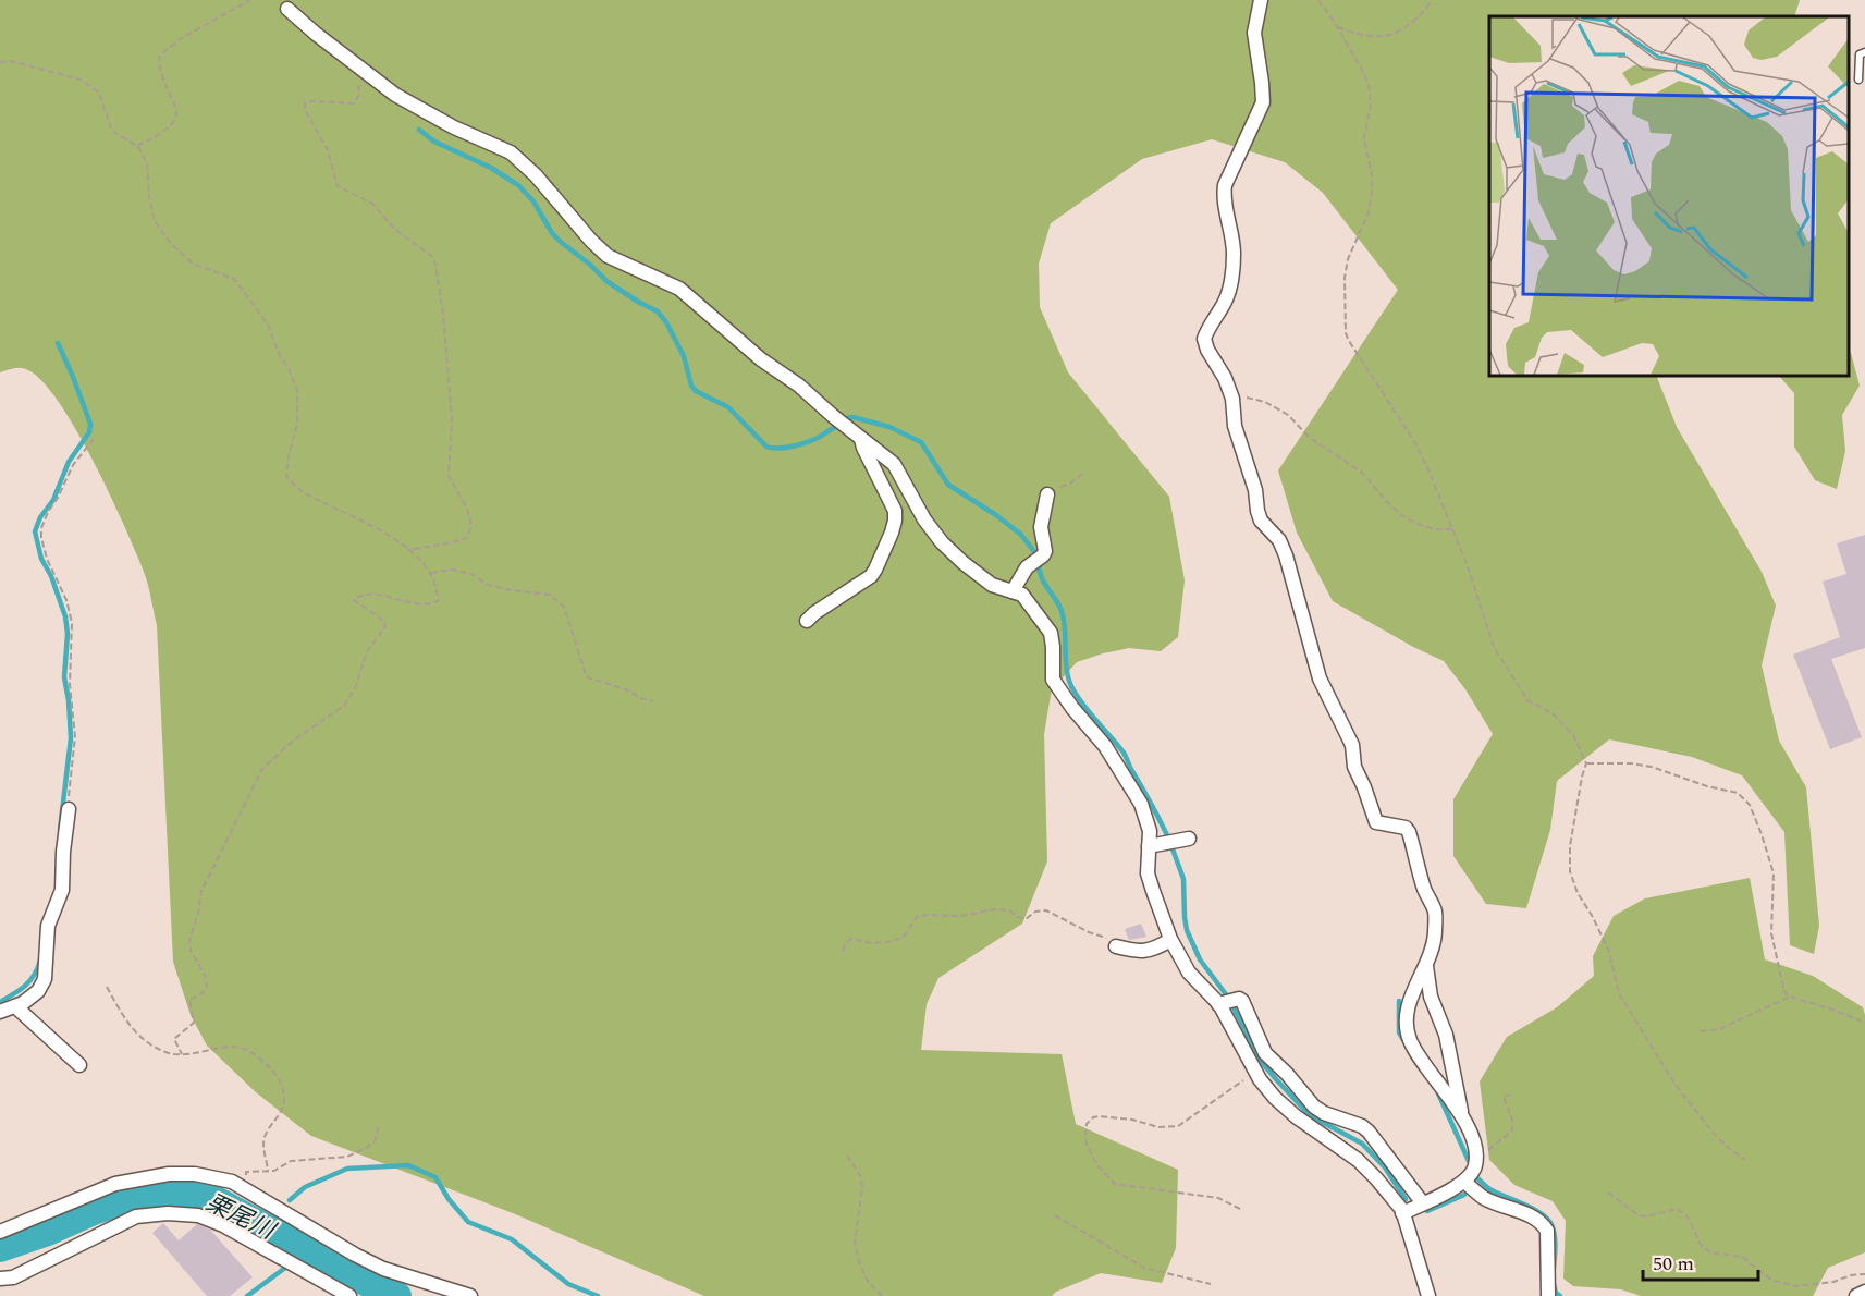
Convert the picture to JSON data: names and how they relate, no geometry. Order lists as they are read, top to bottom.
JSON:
{
  "water": ["栗尾川"],
  "scale_bar": "50 m"
}
